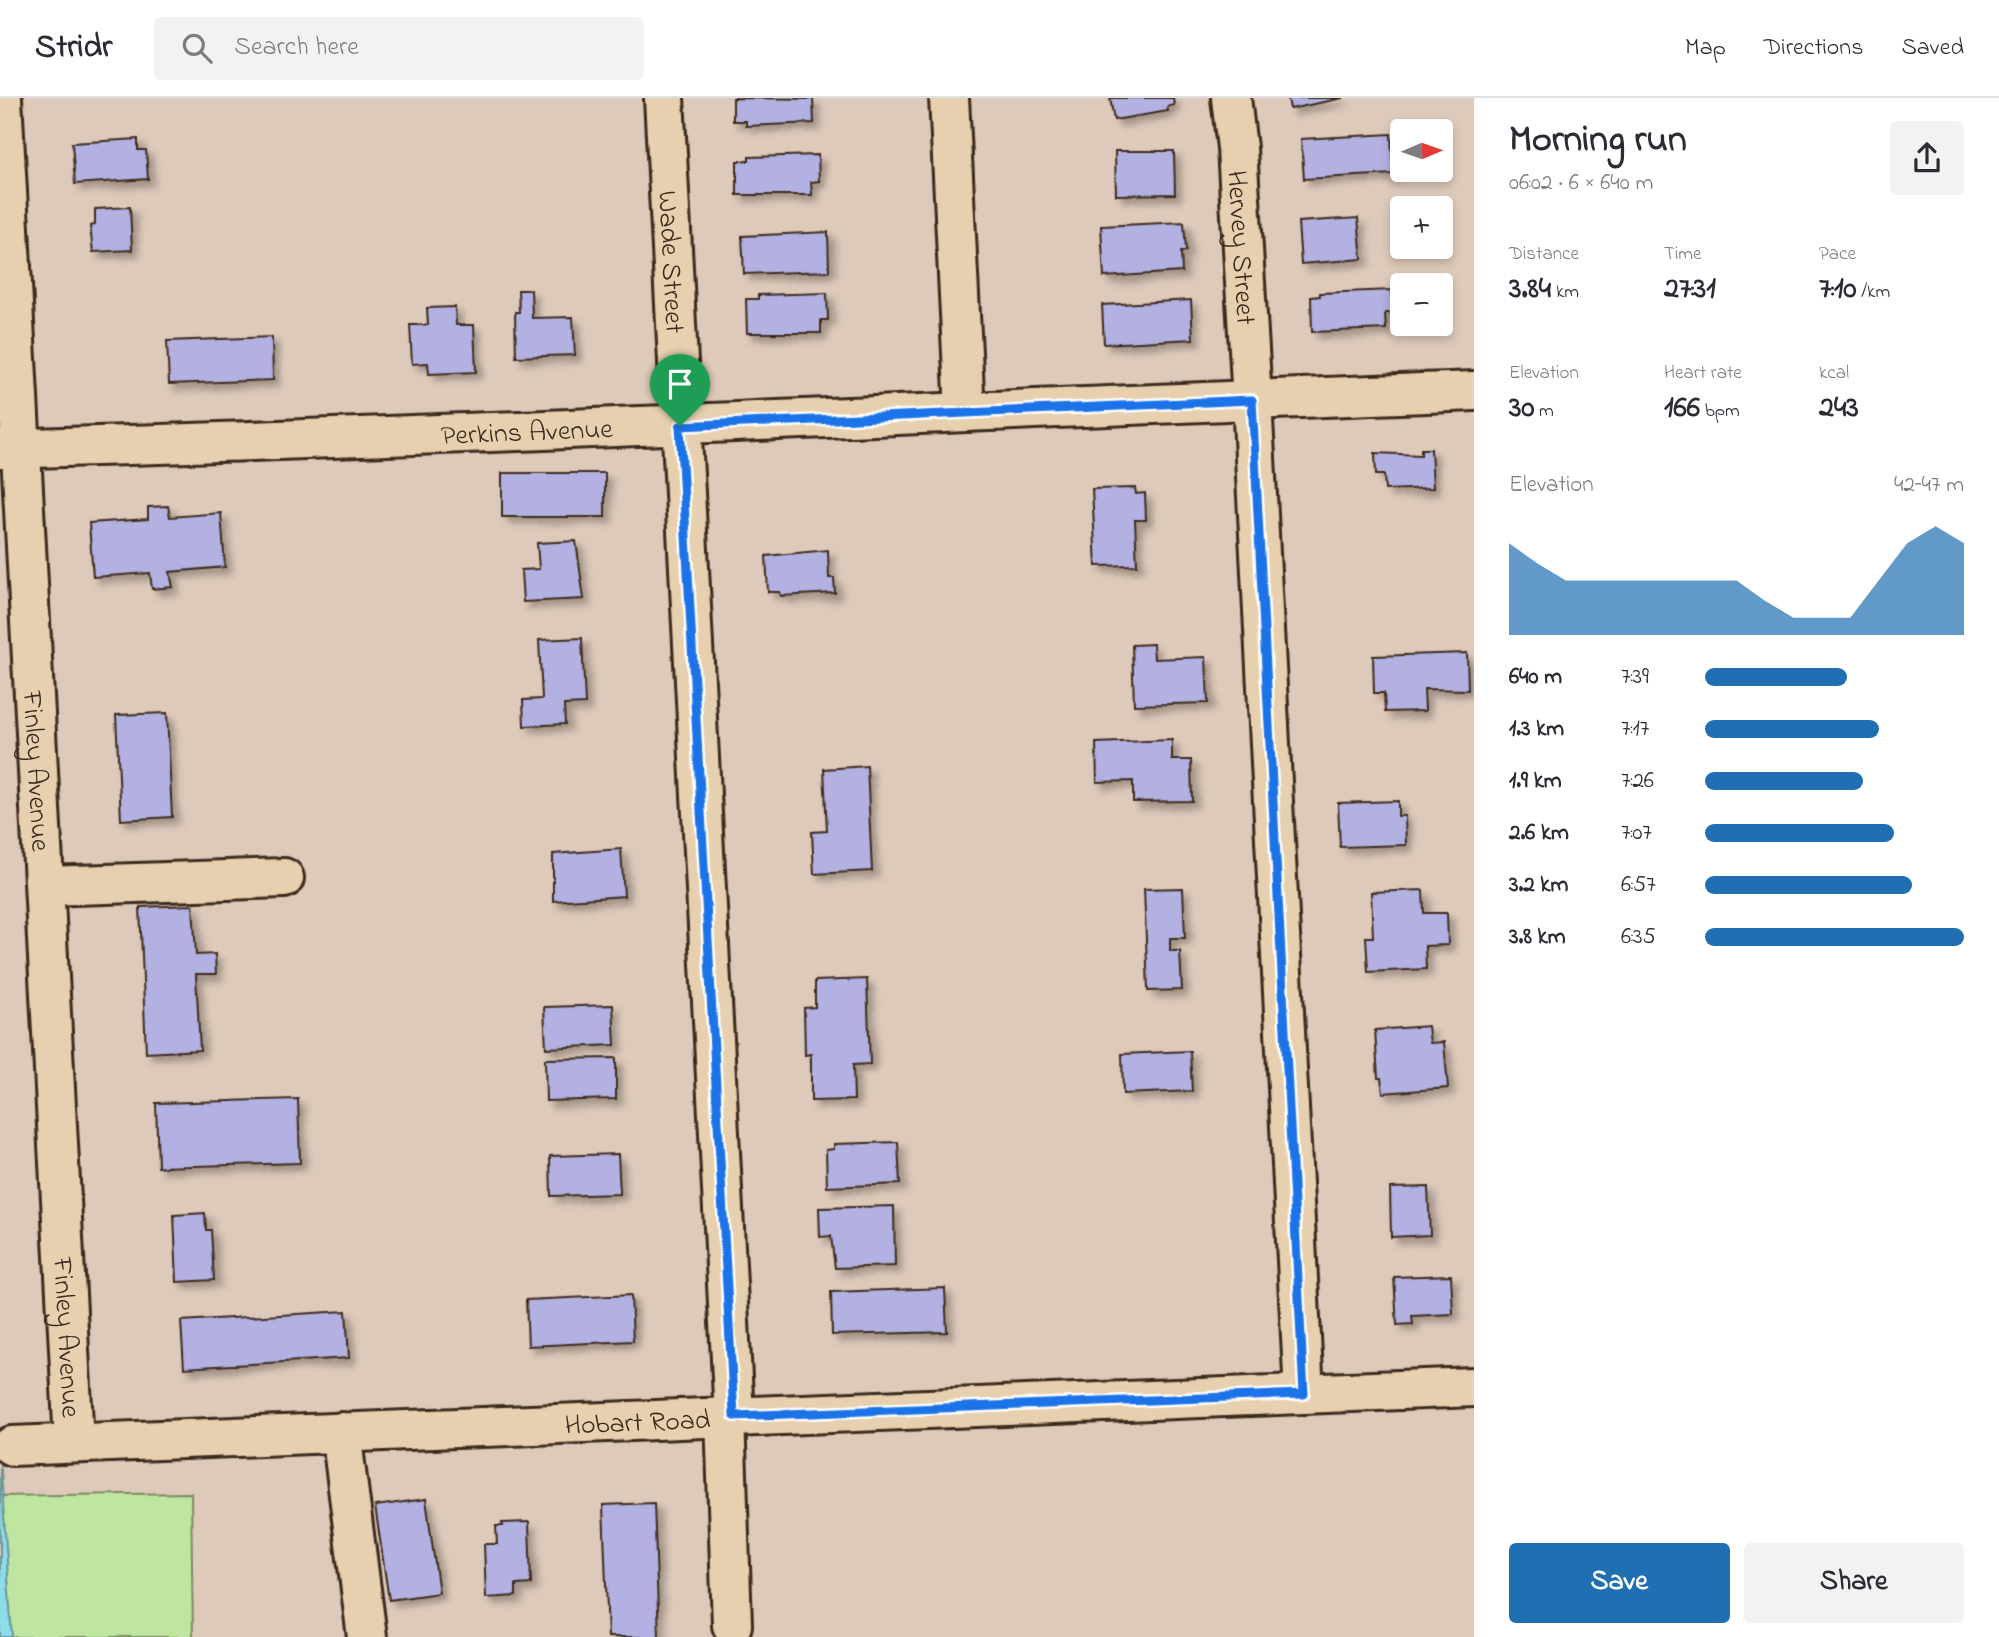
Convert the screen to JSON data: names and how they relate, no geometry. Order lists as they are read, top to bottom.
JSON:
{
  "streets": {
    "street": [
      "Hervey Street",
      "Wade Street",
      "Perkins Avenue",
      "Finley Avenue",
      "Hobart Road"
    ]
  },
  "crossings": [
    ["Hervey Street", "Perkins Avenue"],
    ["Hervey Street", "Hobart Road"],
    ["Wade Street", "Perkins Avenue"],
    ["Wade Street", "Hobart Road"],
    ["Perkins Avenue", "Finley Avenue"],
    ["Finley Avenue", "Hobart Road"]
  ],
  "north": "right",
  "page": {
    "header": "Stridr",
    "search": "Search here",
    "nav": ["Map", "Directions", "Saved"],
    "heading": ["Morning run", "06:02 · 6 × 640 m"],
    "map_buttons": ["+", "−"],
    "stats": [
      ["Distance", "3.84 km"],
      ["Time", "27:31"],
      ["Pace", "7:10 /km"],
      ["Elevation", "30 m"],
      ["Heart rate", "166 bpm"],
      ["kcal", "243"]
    ],
    "chart": ["Elevation", "42–47 m"],
    "list": [
      {
        "name": "640 m",
        "note": "7:39"
      },
      {
        "name": "1.3 km",
        "note": "7:17"
      },
      {
        "name": "1.9 km",
        "note": "7:26"
      },
      {
        "name": "2.6 km",
        "note": "7:07"
      },
      {
        "name": "3.2 km",
        "note": "6:57"
      },
      {
        "name": "3.8 km",
        "note": "6:35"
      }
    ],
    "buttons": ["Save", "Share"]
  }
}
